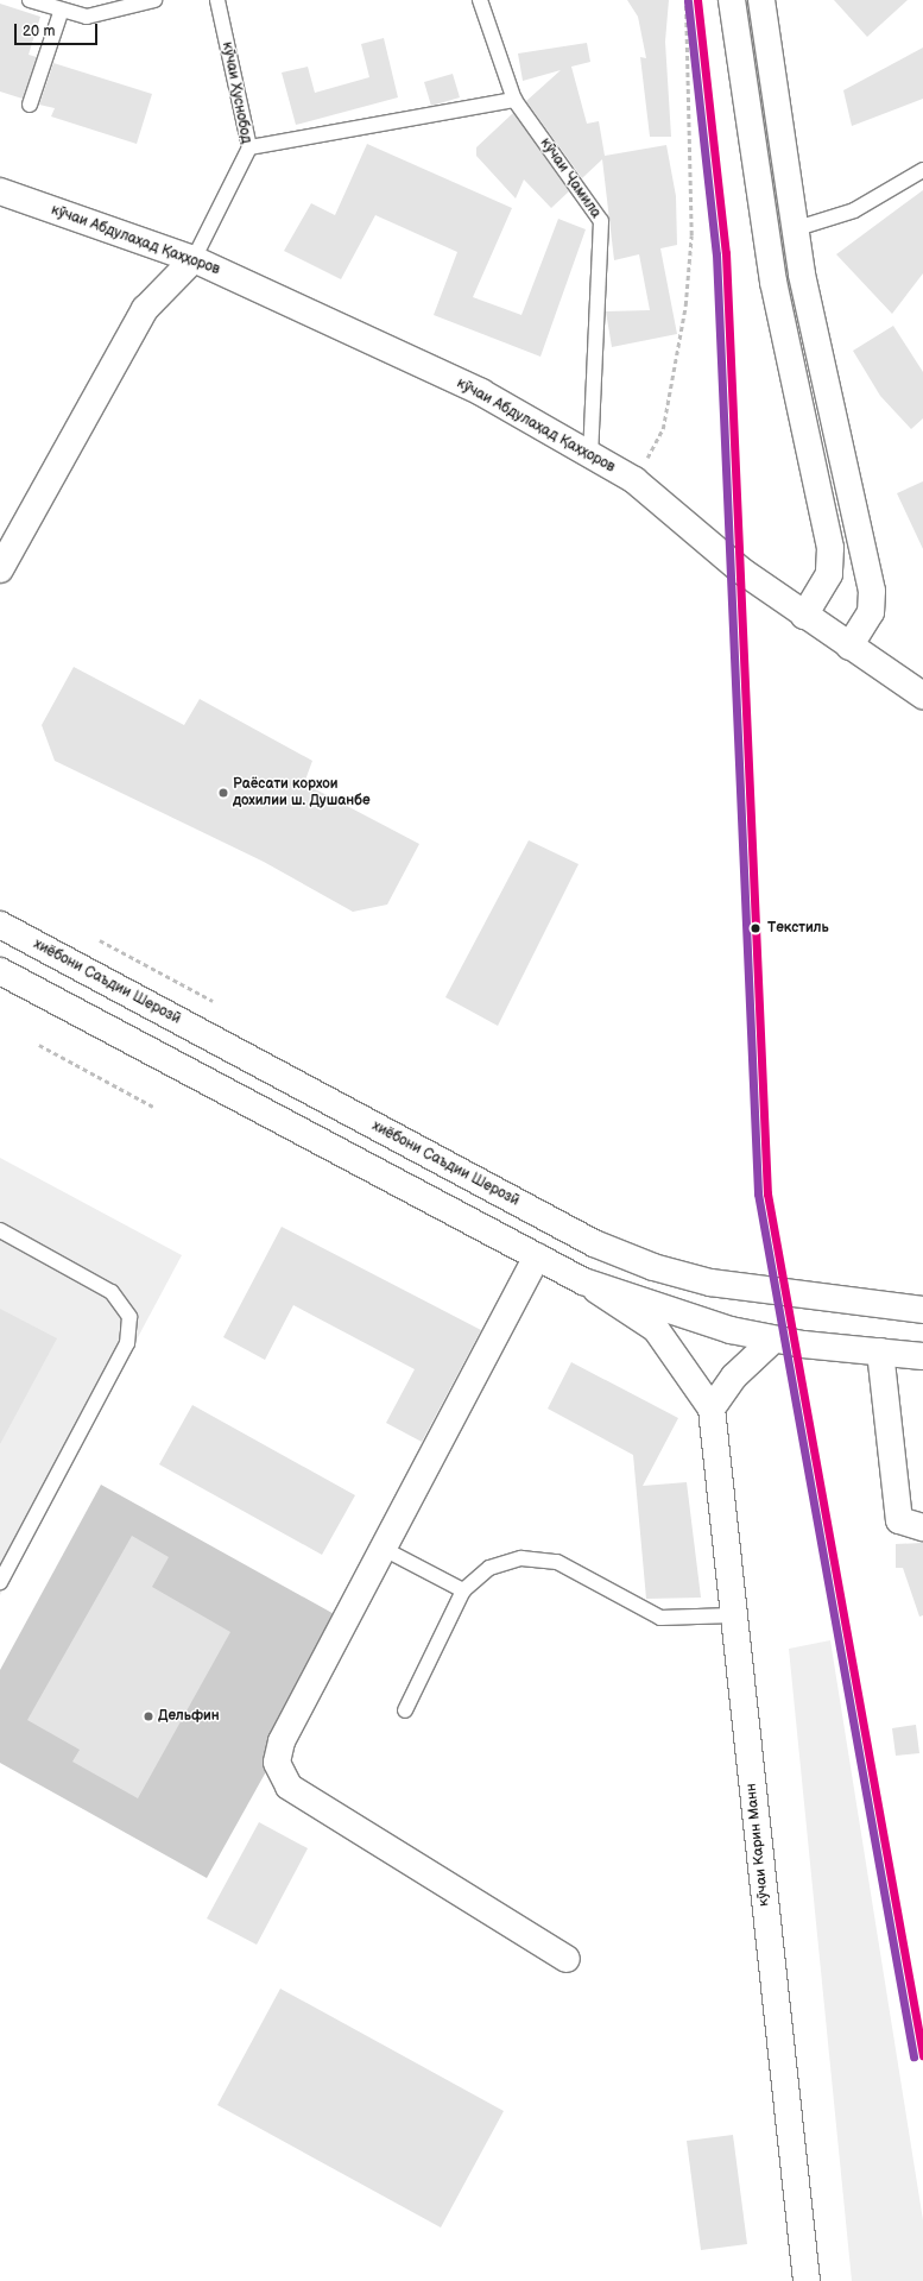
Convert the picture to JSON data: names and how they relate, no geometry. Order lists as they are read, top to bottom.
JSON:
{
  "streets": {
    "main road": ["кӯчаи Абдулаҳад Қаҳҳоров", "хиёбони Саъдии Шерозӣ", "кӯчаи Карин Манн"],
    "lane": ["кӯчаи Ҳуснобод", "кӯчаи Ҷамила"]
  },
  "crossings": [
    ["кӯчаи Ҳуснобод", "кӯчаи Абдулаҳад Қаҳҳоров"],
    ["кӯчаи Ҷамила", "кӯчаи Абдулаҳад Қаҳҳоров"]
  ],
  "places": ["Раёсати корхои дохилии ш. Душанбе", "Текстиль", "Дельфин"],
  "scale_bar": "20 m"
}
